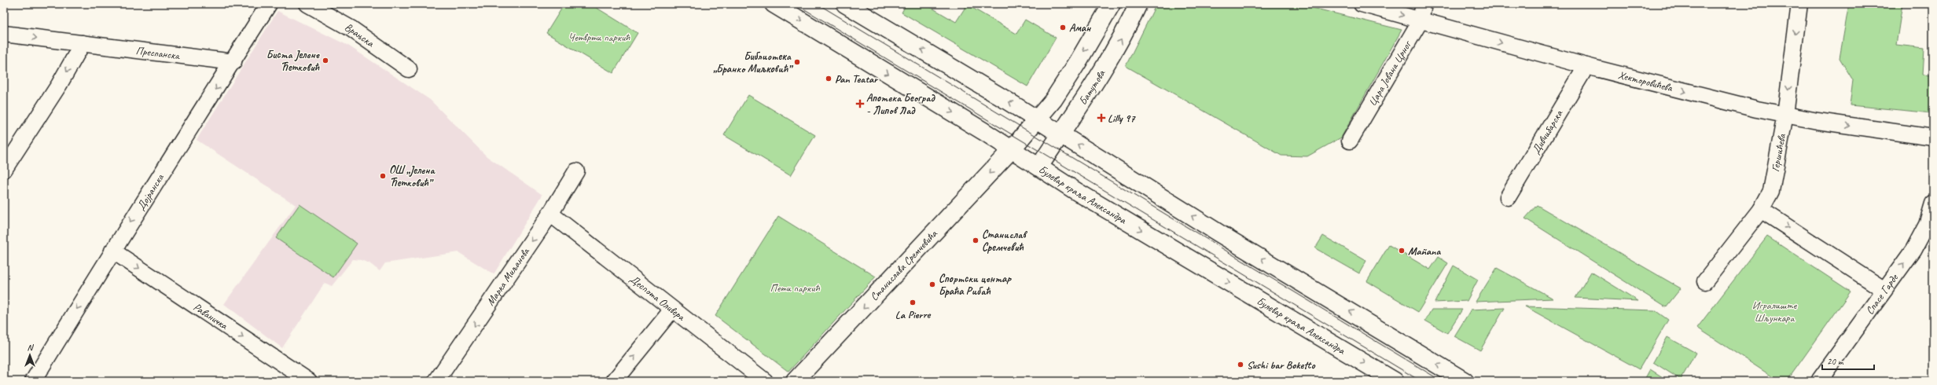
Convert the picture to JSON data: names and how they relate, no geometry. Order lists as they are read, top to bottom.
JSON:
{
  "streets": {
    "main road": ["Батутова", "Булевар краља Александра", "Станислава Сремчевића"],
    "street": [
      "Врањска",
      "Преспанска",
      "Цара Јована Црног",
      "Хекторовићева",
      "Дивчибарска",
      "Гершићева",
      "Дојранска",
      "Марка Миљанова",
      "Спасе Гарде",
      "Деспота Оливера",
      "Раваничка"
    ]
  },
  "crossings": [
    ["Преспанска", "Дојранска"],
    ["Цара Јована Црног", "Хекторовићева"],
    ["Хекторовићева", "Дивчибарска"],
    ["Хекторовићева", "Гершићева"],
    ["Батутова", "Булевар краља Александра"],
    ["Дојранска", "Раваничка"],
    ["Булевар краља Александра", "Станислава Сремчевића"],
    ["Марка Миљанова", "Деспота Оливера"]
  ],
  "one_way": [
    "Хекторовићева",
    "Гершићева",
    "Станислава Сремчевића",
    "Марка Миљанова",
    "Спасе Гарде",
    "Раваничка"
  ],
  "parks": ["Четврти паркић", "Пети паркић", "Игралиште Шљункара"],
  "places": {
    "other": [
      "Аман",
      "Биста Јелене Ћетковић",
      "Библиотека „Бранко Миљковић”",
      "Pan Teatar",
      "ОШ „Јелена Ћетковић”",
      "Станислав Сремчевић",
      "Mañana",
      "Спортски центар Браћа Рибаћ",
      "La Pierre",
      "Sushi bar Boketto"
    ],
    "health": ["Апотека Београд - Липов Лад", "Lilly 97"]
  },
  "scale_bar": "20 m",
  "north": "top"
}
